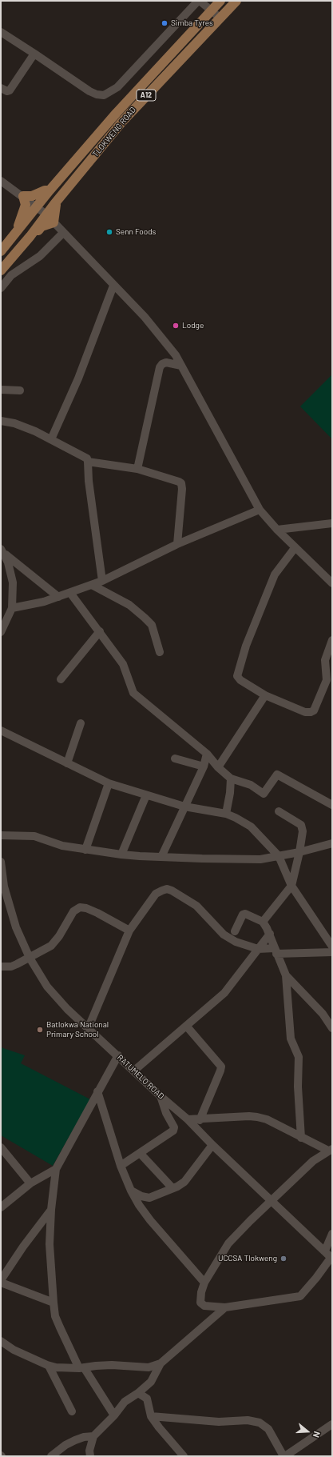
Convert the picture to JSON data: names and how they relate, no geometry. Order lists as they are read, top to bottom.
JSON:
{
  "streets": {
    "main road": ["A12", "TLOKWENG ROAD"],
    "street": ["RATUMELO ROAD"]
  },
  "places": [
    "Simba Tyres",
    "Senn Foods",
    "Lodge",
    "Batlokwa National Primary School",
    "UCCSA Tlokweng"
  ],
  "north": "right"
}
